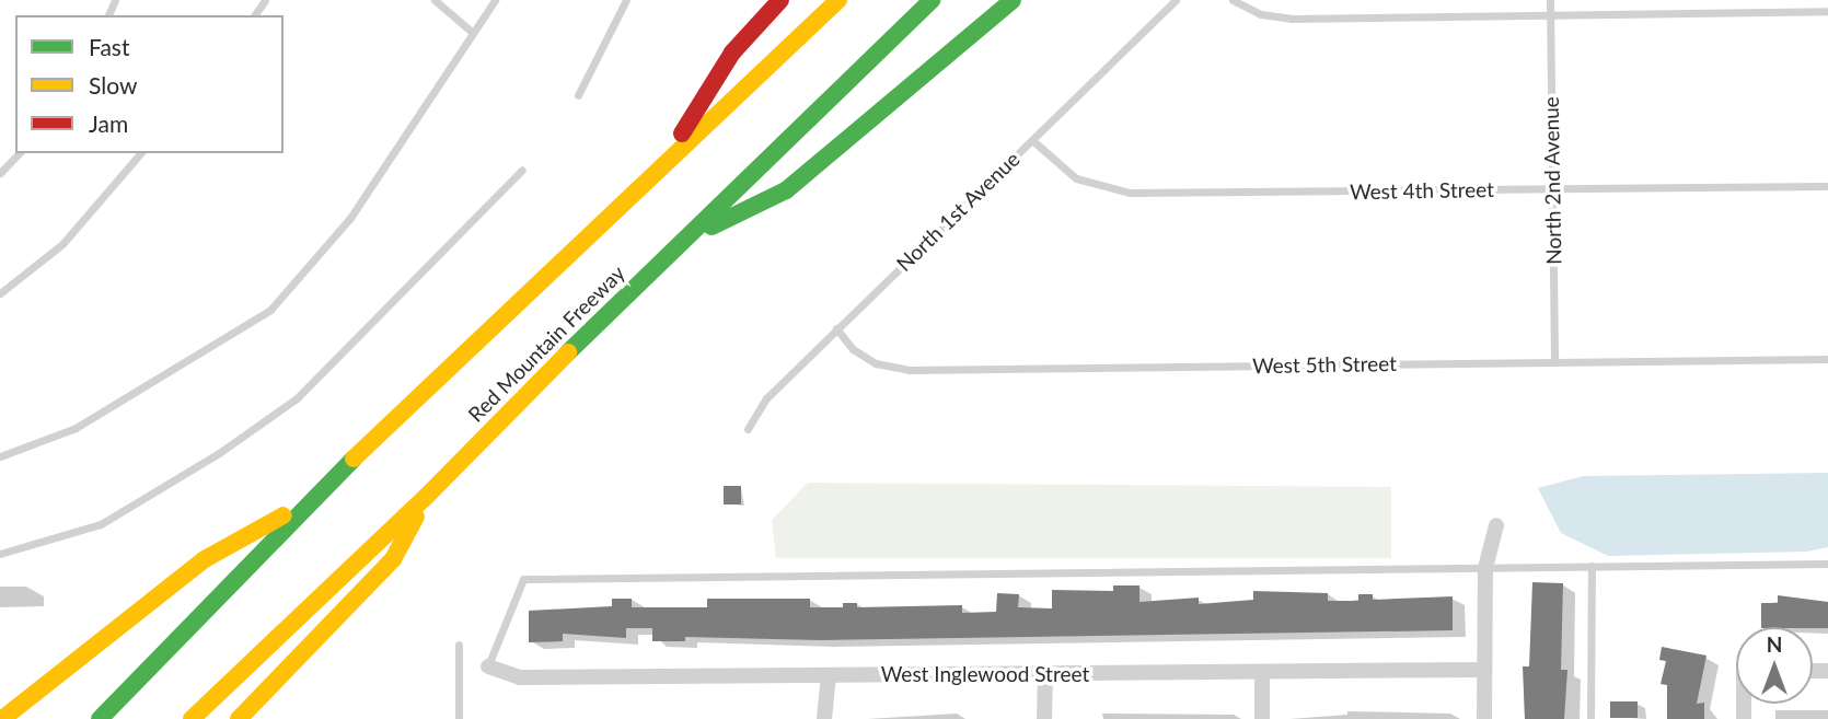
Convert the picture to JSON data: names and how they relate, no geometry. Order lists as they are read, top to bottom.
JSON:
{
  "streets": {
    "highway": ["Red Mountain Freeway"],
    "street": ["West Inglewood Street"],
    "lane": [
      "North 2nd Avenue",
      "West 4th Street",
      "North 1st Avenue",
      "West 5th Street"
    ]
  },
  "crossings": [
    ["North 2nd Avenue", "West 4th Street"],
    ["North 2nd Avenue", "West 5th Street"],
    ["West 4th Street", "North 1st Avenue"],
    ["North 1st Avenue", "West 5th Street"]
  ],
  "legend": ["Fast", "Slow", "Jam"],
  "north": "top"
}
